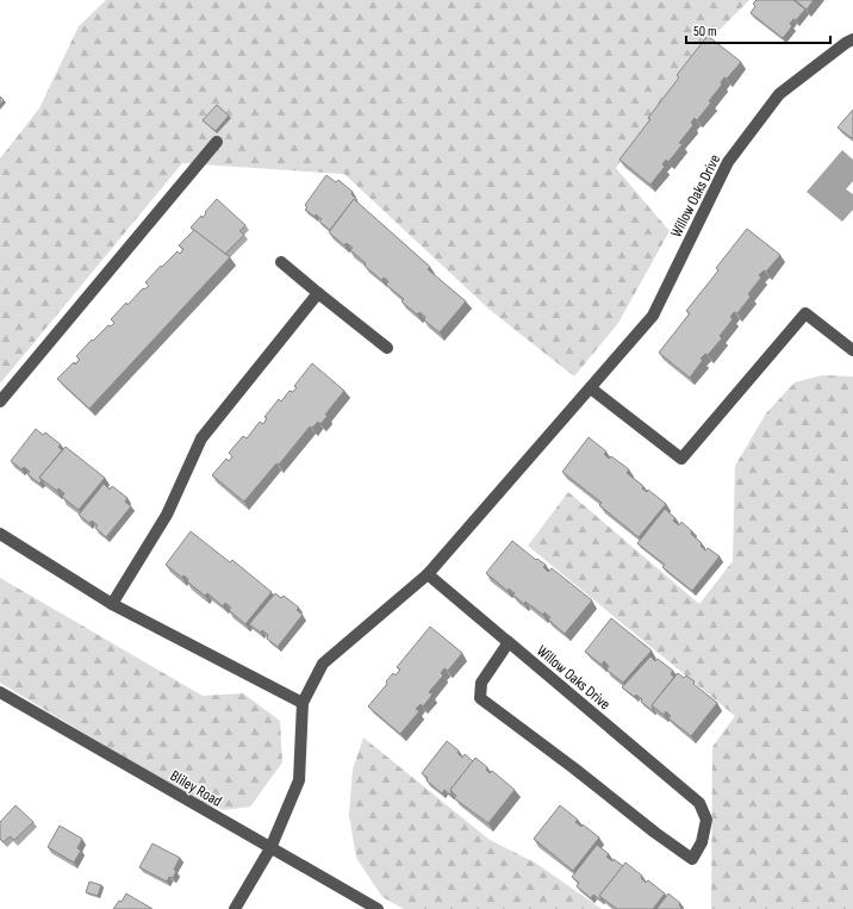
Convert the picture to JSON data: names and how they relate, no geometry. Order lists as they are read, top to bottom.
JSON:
{
  "streets": {
    "street": ["Willow Oaks Drive", "Bliley Road"]
  },
  "crossings": [
    ["Willow Oaks Drive", "Bliley Road"]
  ],
  "scale_bar": "50 m"
}
